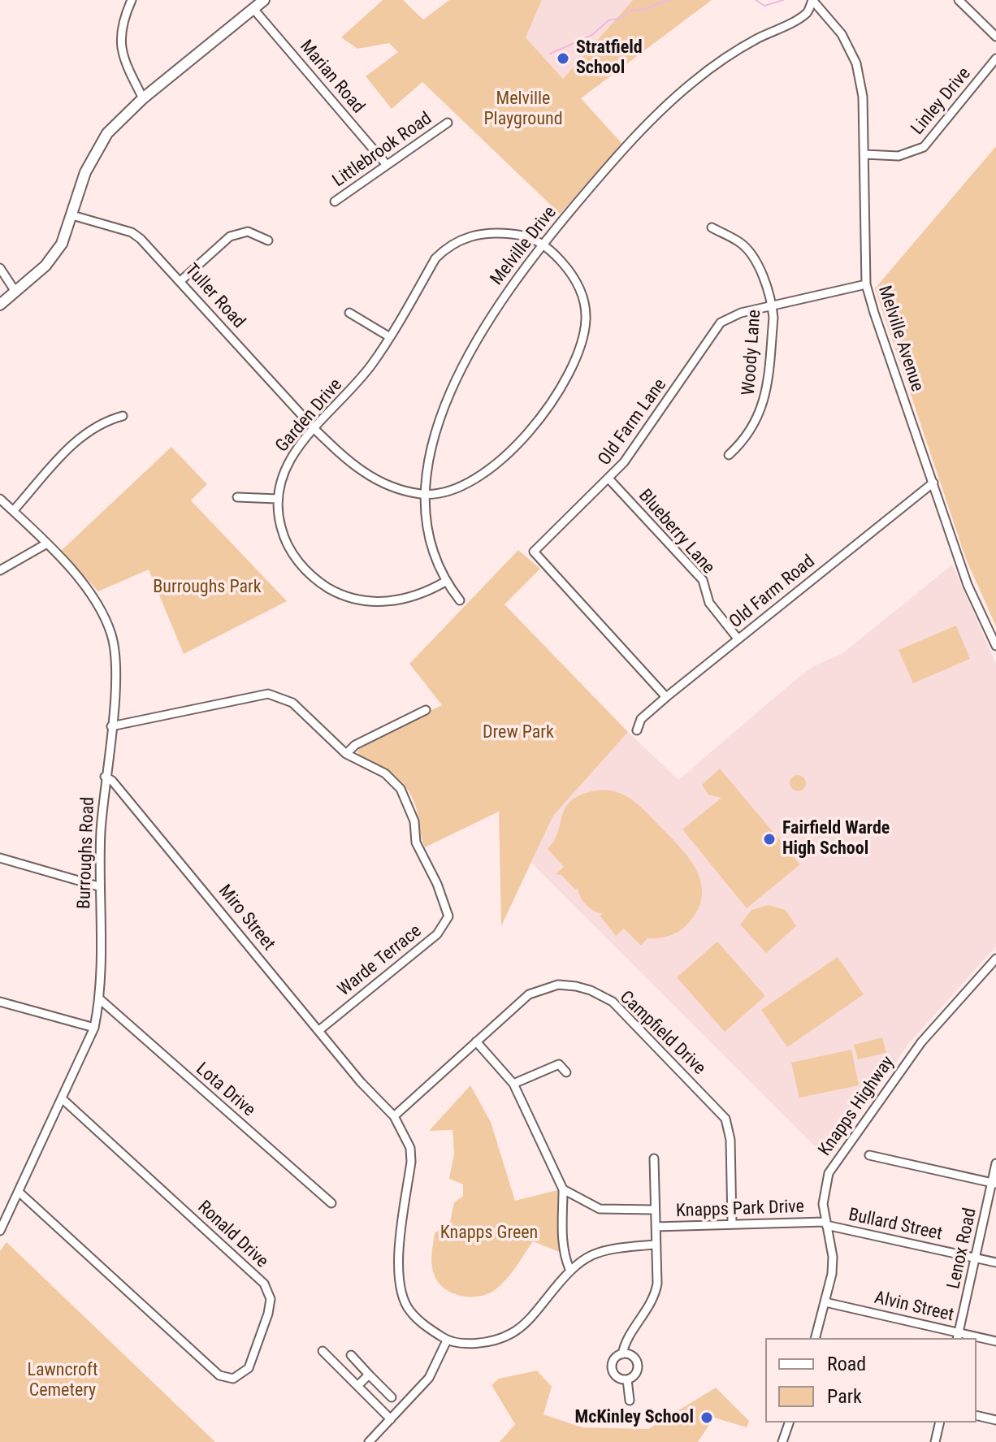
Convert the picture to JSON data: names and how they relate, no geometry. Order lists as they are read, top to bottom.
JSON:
{
  "streets": {
    "street": [
      "Marian Road",
      "Linley Drive",
      "Littlebrook Road",
      "Melville Drive",
      "Tuller Road",
      "Melville Avenue",
      "Woody Lane",
      "Garden Drive",
      "Old Farm Lane",
      "Blueberry Lane",
      "Old Farm Road",
      "Burroughs Road",
      "Miro Street",
      "Warde Terrace",
      "Campfield Drive",
      "Lota Drive",
      "Knapps Highway",
      "Knapps Park Drive",
      "Bullard Street",
      "Ronald Drive",
      "Lenox Road",
      "Alvin Street"
    ]
  },
  "crossings": [
    ["Marian Road", "Littlebrook Road"],
    ["Linley Drive", "Melville Avenue"],
    ["Melville Drive", "Tuller Road"],
    ["Melville Drive", "Melville Avenue"],
    ["Melville Drive", "Garden Drive"],
    ["Tuller Road", "Garden Drive"],
    ["Melville Avenue", "Old Farm Lane"],
    ["Melville Avenue", "Old Farm Road"],
    ["Woody Lane", "Old Farm Lane"],
    ["Old Farm Lane", "Blueberry Lane"],
    ["Old Farm Lane", "Old Farm Road"],
    ["Blueberry Lane", "Old Farm Road"],
    ["Burroughs Road", "Miro Street"],
    ["Burroughs Road", "Warde Terrace"],
    ["Burroughs Road", "Lota Drive"],
    ["Burroughs Road", "Ronald Drive"],
    ["Miro Street", "Warde Terrace"],
    ["Miro Street", "Campfield Drive"],
    ["Campfield Drive", "Knapps Park Drive"],
    ["Knapps Highway", "Knapps Park Drive"],
    ["Knapps Highway", "Bullard Street"],
    ["Knapps Highway", "Alvin Street"],
    ["Knapps Park Drive", "Bullard Street"],
    ["Bullard Street", "Lenox Road"],
    ["Lenox Road", "Alvin Street"]
  ],
  "parks": [
    "Melville Playground",
    "Burroughs Park",
    "Drew Park",
    "Knapps Green",
    "Lawncroft Cemetery"
  ],
  "places": ["Stratfield School", "Fairfield Warde High School", "McKinley School"],
  "legend": ["Road", "Park"]
}
